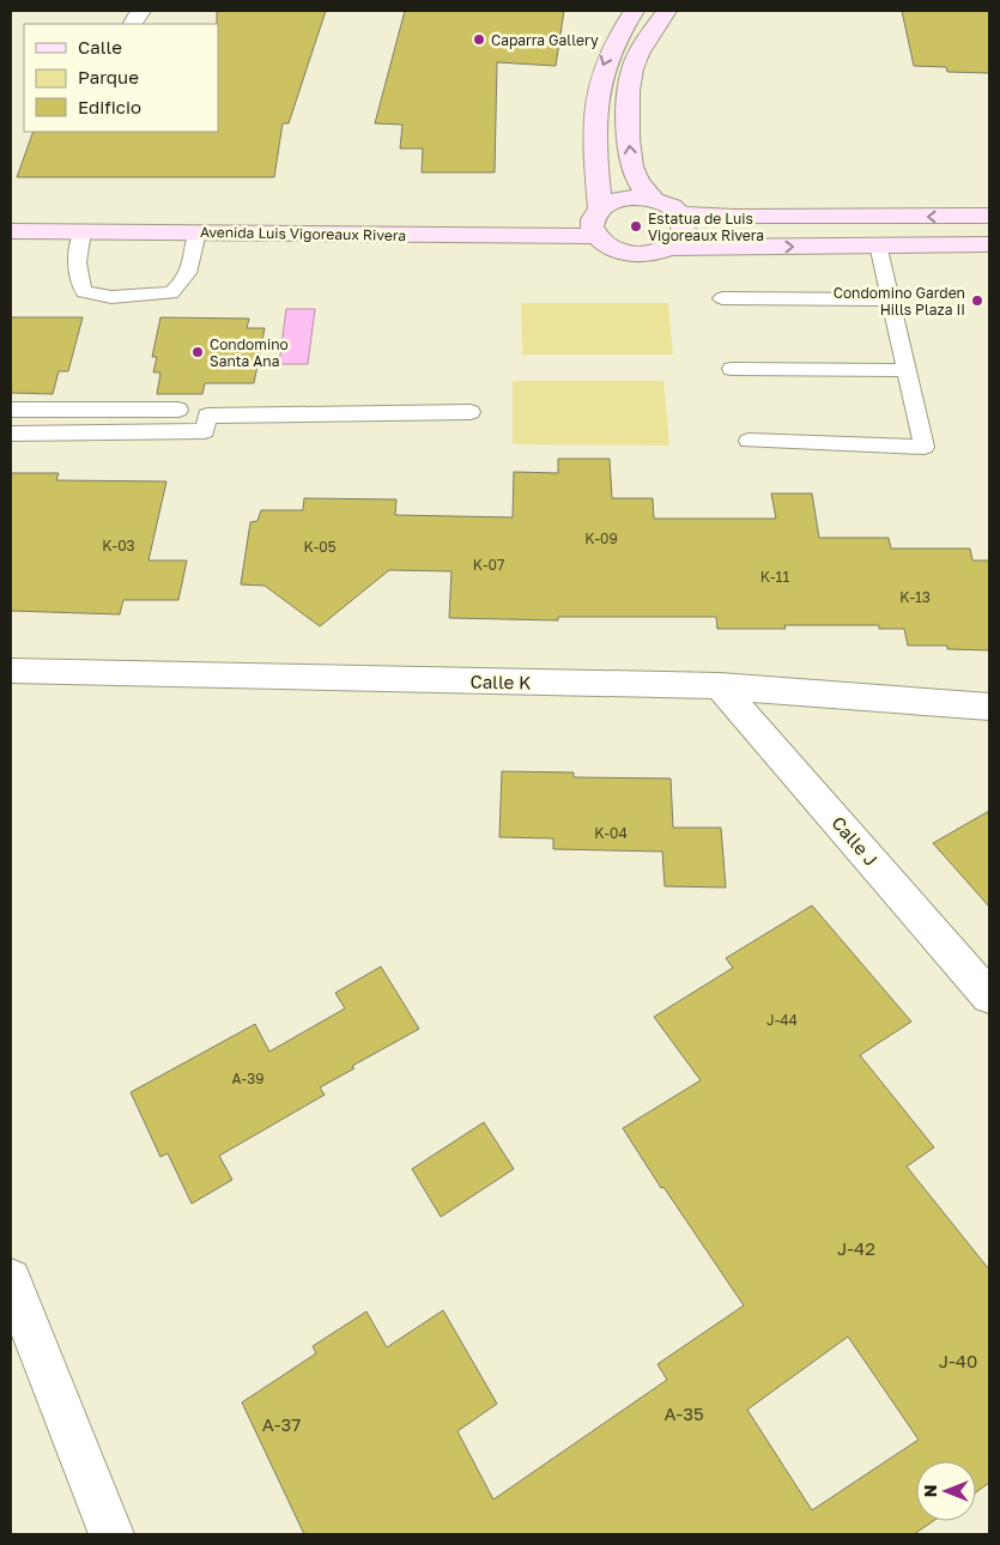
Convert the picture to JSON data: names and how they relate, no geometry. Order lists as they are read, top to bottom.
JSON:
{
  "streets": {
    "main road": ["Avenida Luis Vigoreaux Rivera"],
    "street": ["Calle K", "Calle J"]
  },
  "crossings": [
    ["Calle K", "Calle J"]
  ],
  "places": [
    "Caparra Gallery",
    "Estatua de Luis Vigoreaux Rivera",
    "Condomino Garden Hills Plaza II",
    "Condomino Santa Ana"
  ],
  "house_numbers": [
    "K-09",
    "K-03",
    "K-05",
    "K-07",
    "K-11",
    "K-13",
    "K-04",
    "J-44",
    "A-39",
    "J-42",
    "J-40",
    "A-35",
    "A-37"
  ],
  "legend": ["Calle", "Parque", "Edificio"],
  "north": "left"
}
